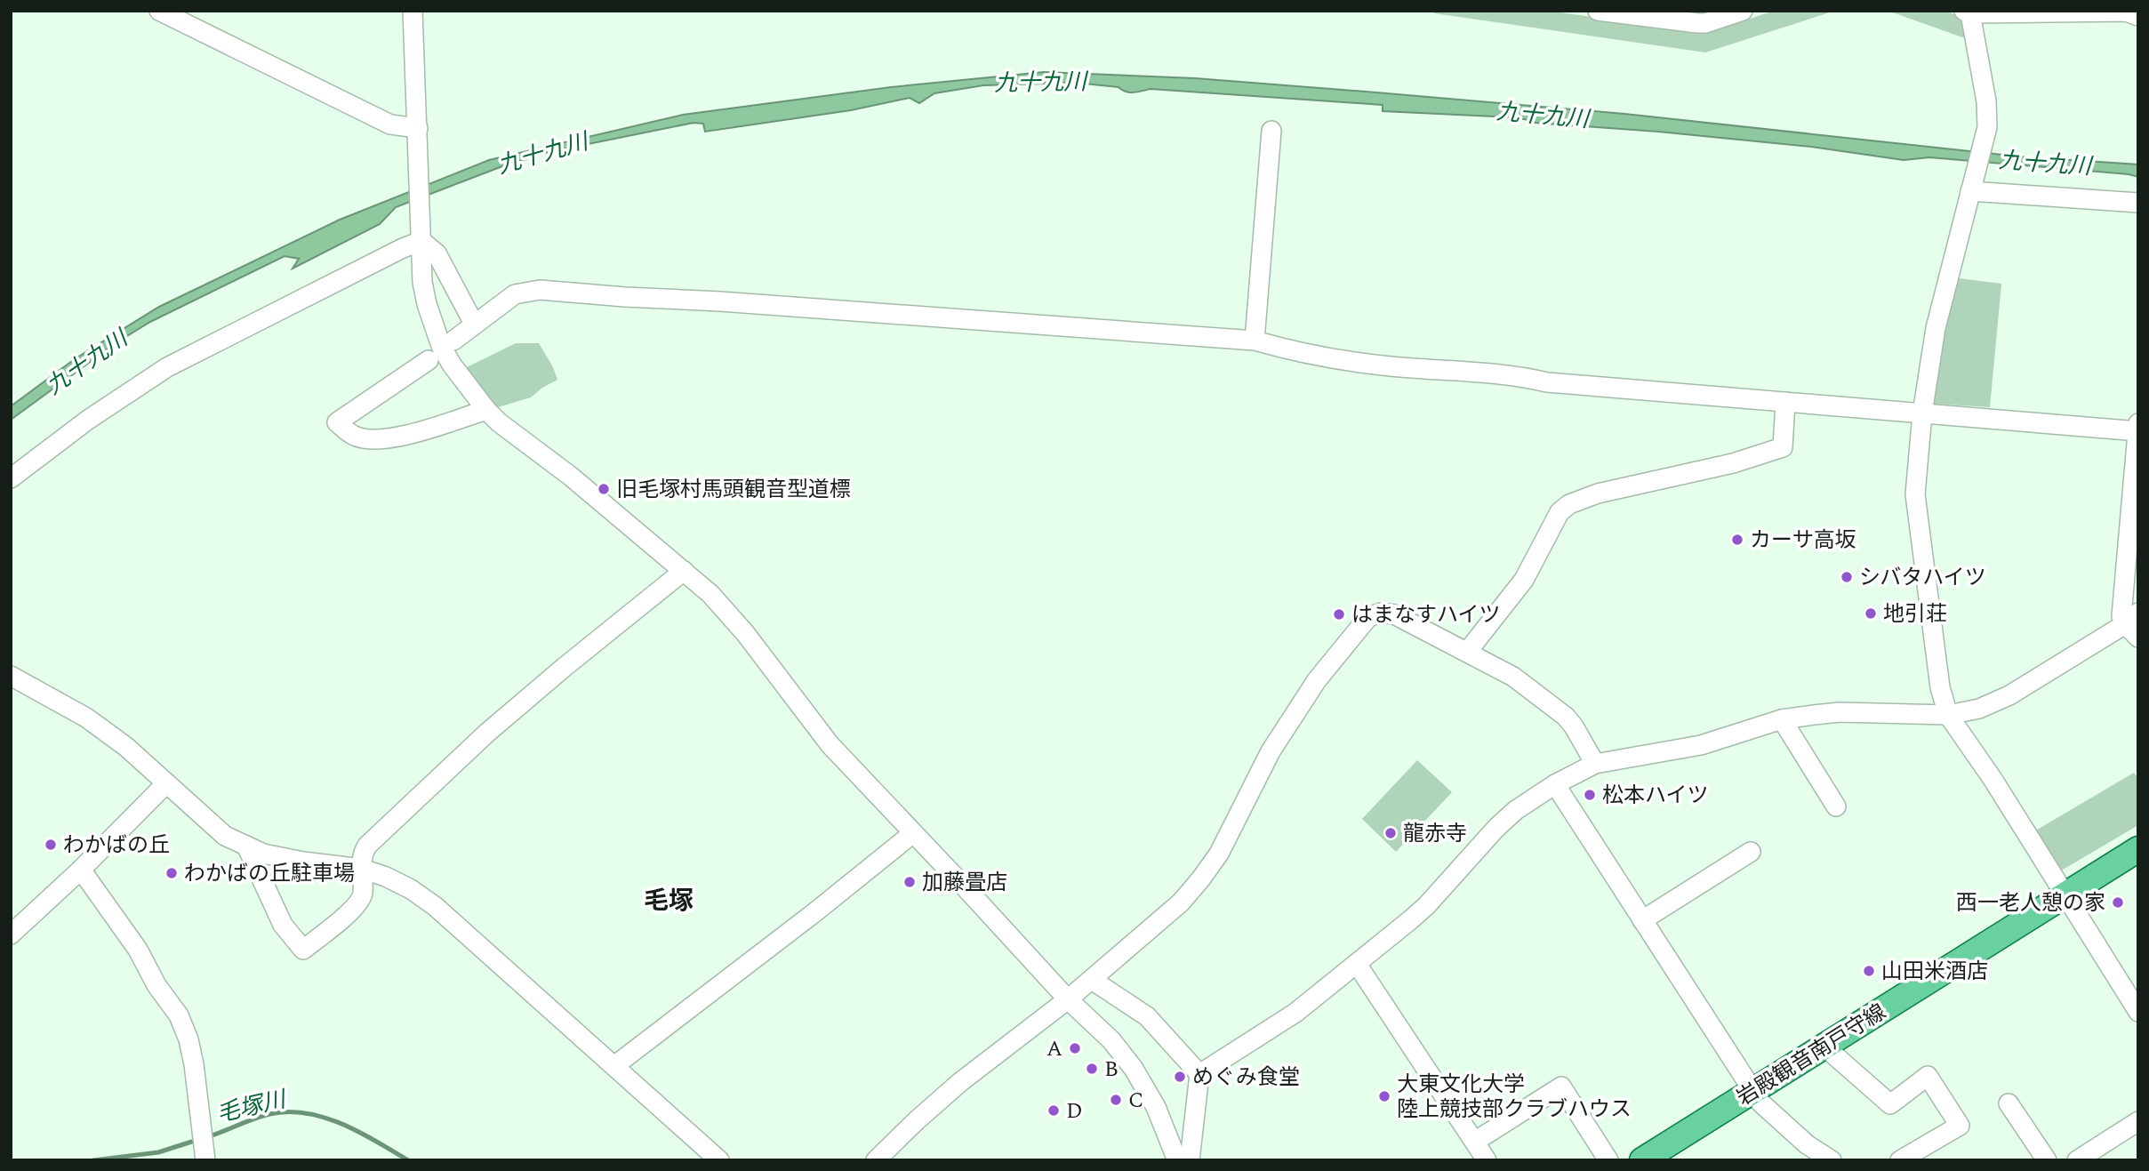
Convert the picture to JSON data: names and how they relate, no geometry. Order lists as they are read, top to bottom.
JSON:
{
  "streets": {
    "main road": ["岩殿観音南戸守線"]
  },
  "districts": ["毛塚"],
  "water": ["九十九川", "毛塚川"],
  "places": [
    "旧毛塚村馬頭観音型道標",
    "カーサ高坂",
    "シバタハイツ",
    "地引荘",
    "はまなすハイツ",
    "松本ハイツ",
    "龍赤寺",
    "わかばの丘",
    "わかばの丘駐車場",
    "加藤畳店",
    "西一老人憩の家",
    "山田米酒店",
    "A",
    "B",
    "めぐみ食堂",
    "大東文化大学 陸上競技部クラブハウス",
    "C",
    "D"
  ]
}
